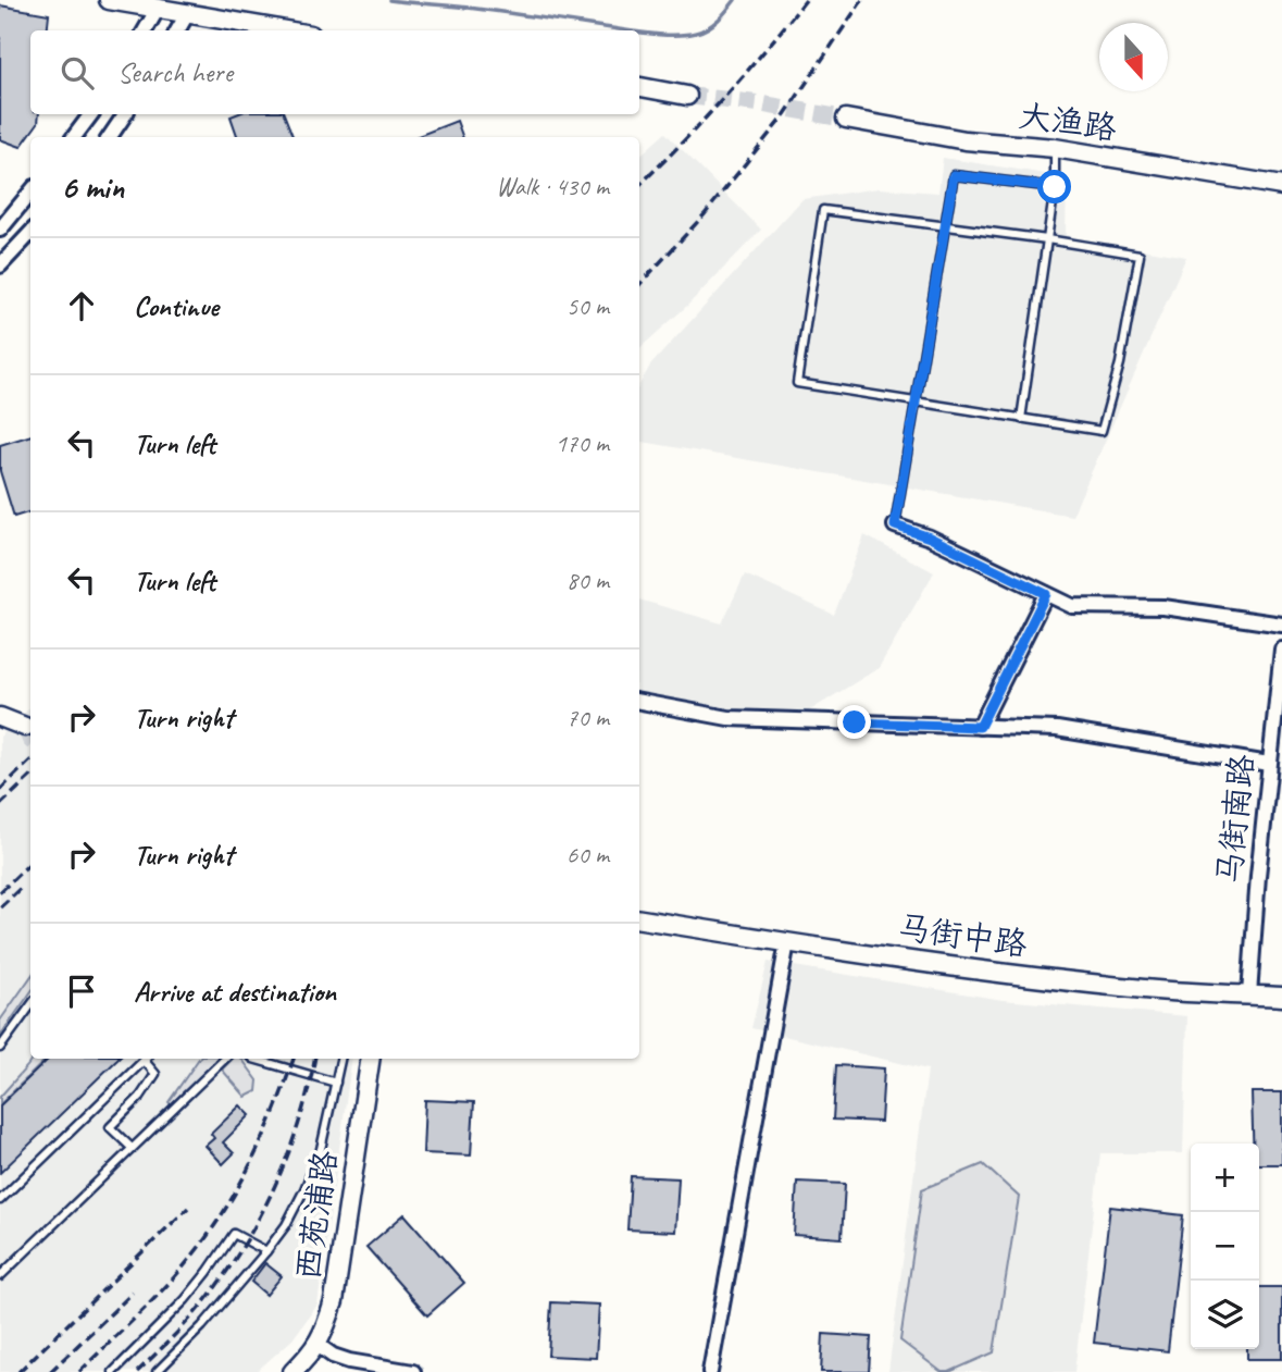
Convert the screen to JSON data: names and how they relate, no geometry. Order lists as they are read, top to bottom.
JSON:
{
  "streets": {
    "street": [
      "大渔路",
      "马街南路",
      "马街中路",
      "西苑浦路"
    ]
  },
  "crossings": [
    ["马街南路", "马街中路"]
  ],
  "north": "bottom",
  "page": {
    "search": "Search here",
    "heading": ["6 min", "Walk · 430 m"],
    "list": [
      ["Continue", "50 m"],
      ["Turn left", "170 m"],
      ["Turn left", "80 m"],
      ["Turn right", "70 m"],
      ["Turn right", "60 m"],
      "Arrive at destination"
    ],
    "map_buttons": ["+", "−"]
  }
}
